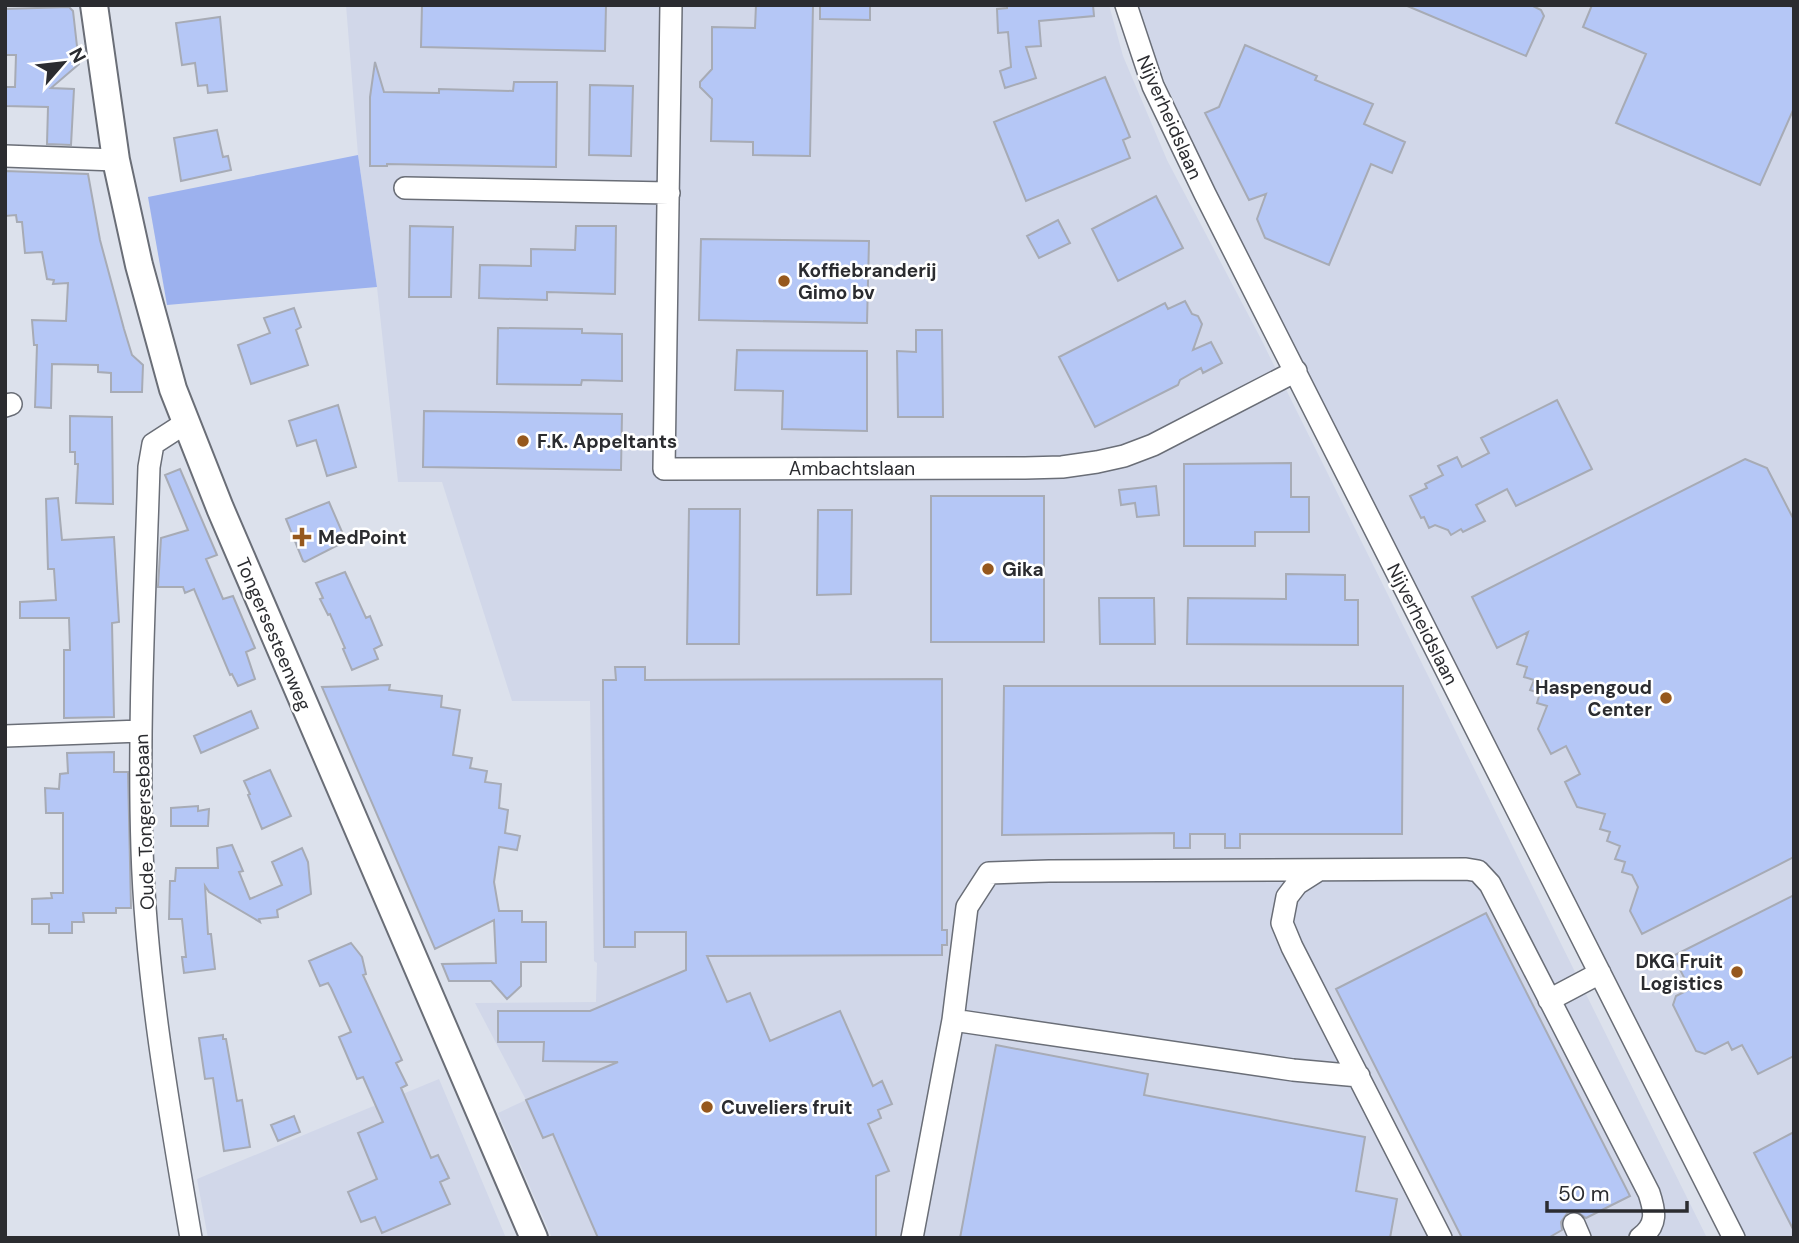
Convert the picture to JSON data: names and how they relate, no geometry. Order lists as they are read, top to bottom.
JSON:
{
  "streets": {
    "main road": ["Tongersesteenweg"],
    "street": ["Nijverheidslaan", "Ambachtslaan", "Oude Tongersebaan"]
  },
  "crossings": [
    ["Nijverheidslaan", "Ambachtslaan"],
    ["Tongersesteenweg", "Oude Tongersebaan"]
  ],
  "places": {
    "other": [
      "Koffiebranderij Gimo bv",
      "F.K. Appeltants",
      "Gika",
      "Haspengoud Center",
      "DKG Fruit Logistics",
      "Cuveliers fruit"
    ],
    "health": ["MedPoint"]
  },
  "scale_bar": "50 m",
  "north": "top right"
}
